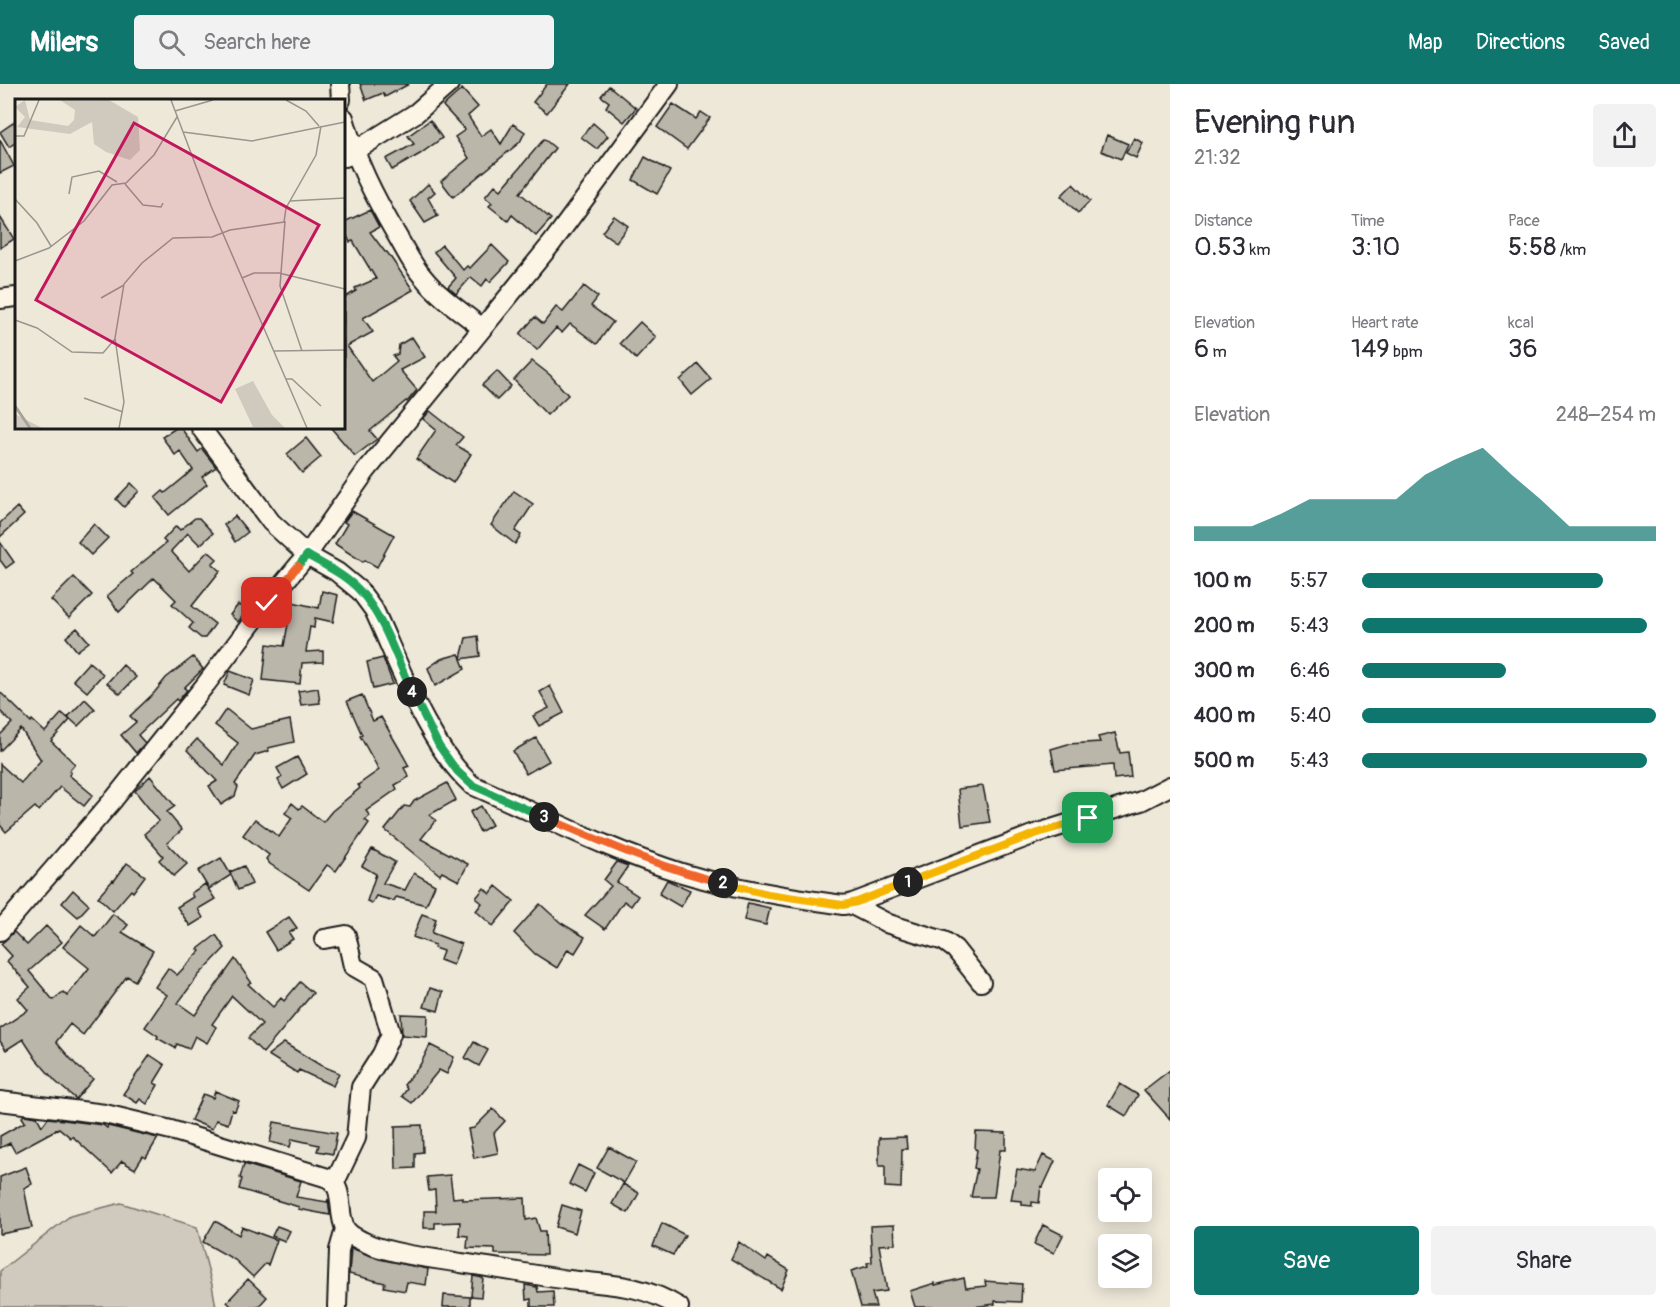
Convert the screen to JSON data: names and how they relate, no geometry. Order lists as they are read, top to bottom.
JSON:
{
  "page": {
    "header": "Milers",
    "search": "Search here",
    "nav": ["Map", "Directions", "Saved"],
    "heading": ["Evening run", "21:32"],
    "stats": [
      ["Distance", "0.53 km"],
      ["Time", "3:10"],
      ["Pace", "5:58 /km"],
      ["Elevation", "6 m"],
      ["Heart rate", "149 bpm"],
      ["kcal", "36"]
    ],
    "chart": ["Elevation", "248–254 m"],
    "list": [
      {
        "name": "100 m",
        "note": "5:57"
      },
      {
        "name": "200 m",
        "note": "5:43"
      },
      {
        "name": "300 m",
        "note": "6:46"
      },
      {
        "name": "400 m",
        "note": "5:40"
      },
      {
        "name": "500 m",
        "note": "5:43"
      }
    ],
    "pins": [
      "4",
      "3",
      "1",
      "2"
    ],
    "buttons": ["Save", "Share"]
  }
}
